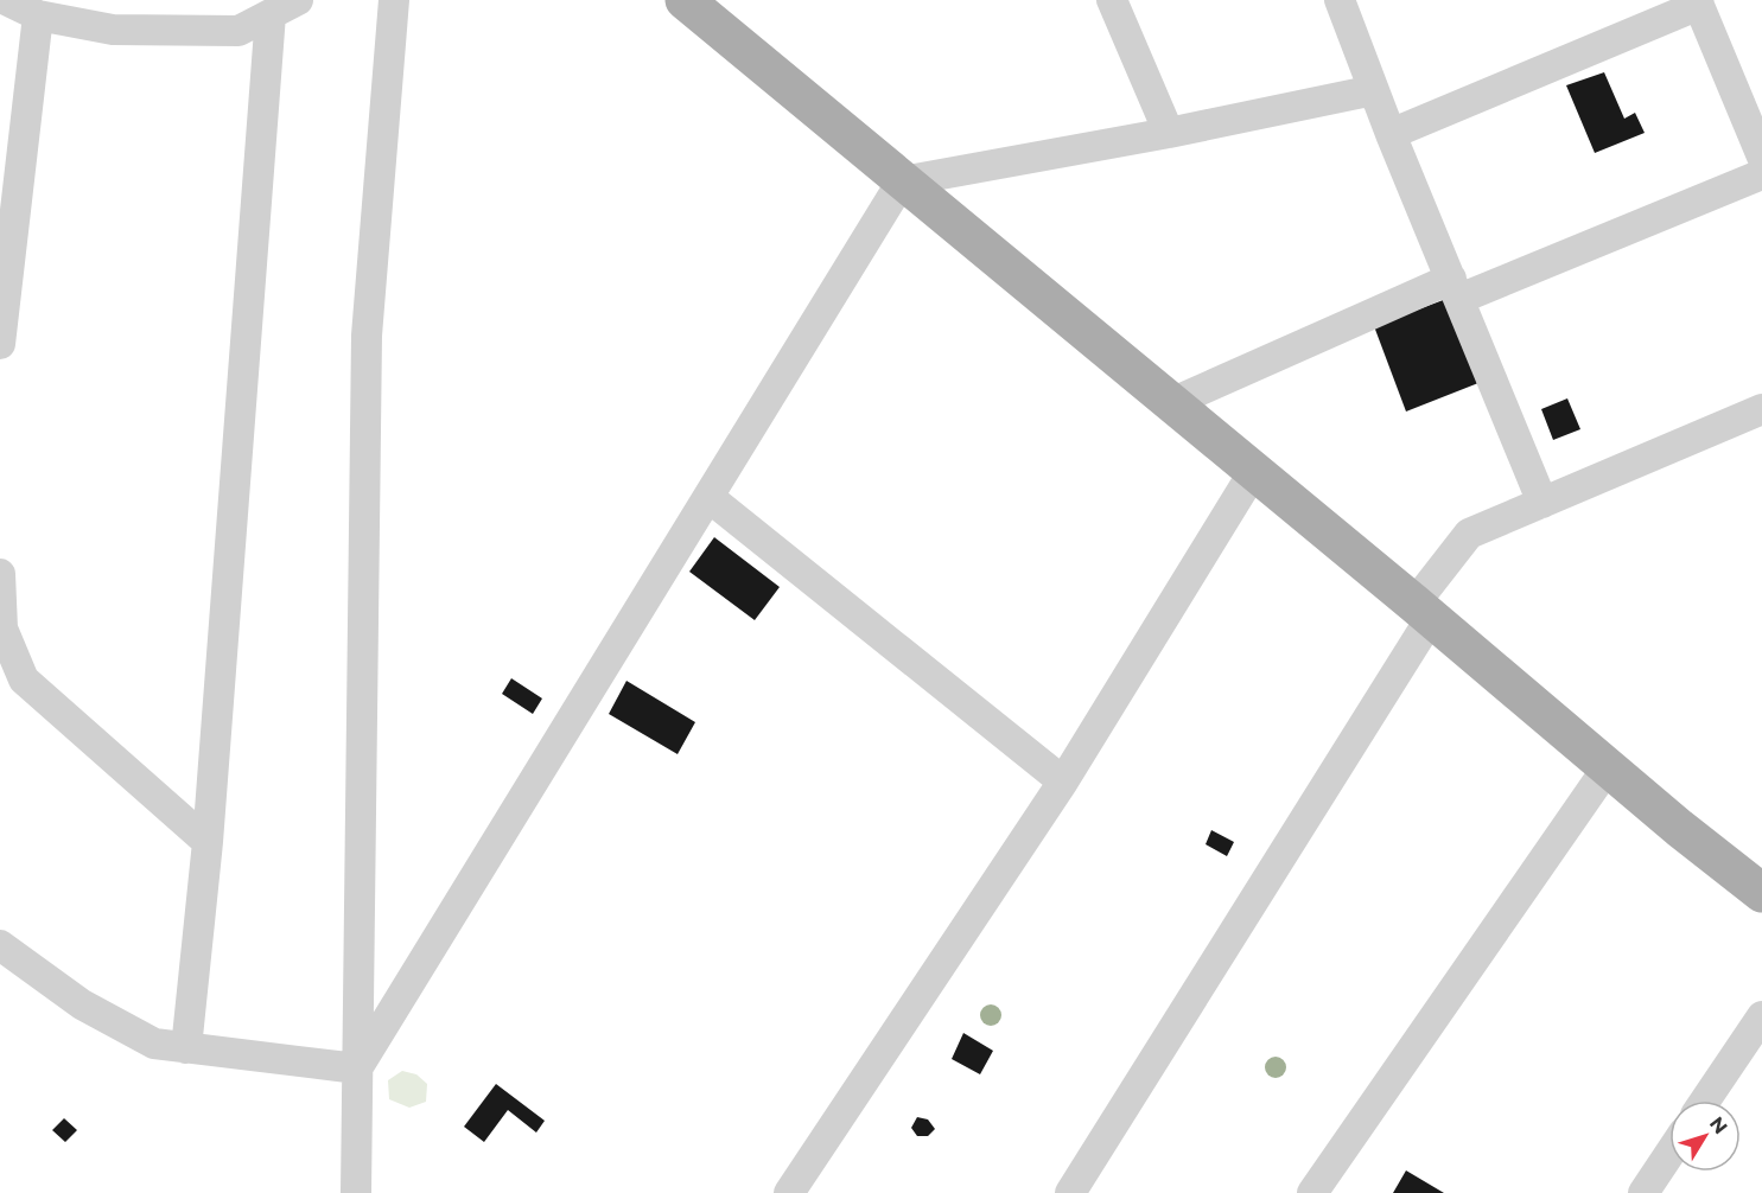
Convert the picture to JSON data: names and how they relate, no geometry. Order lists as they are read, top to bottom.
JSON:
{
  "north": "top right"
}
